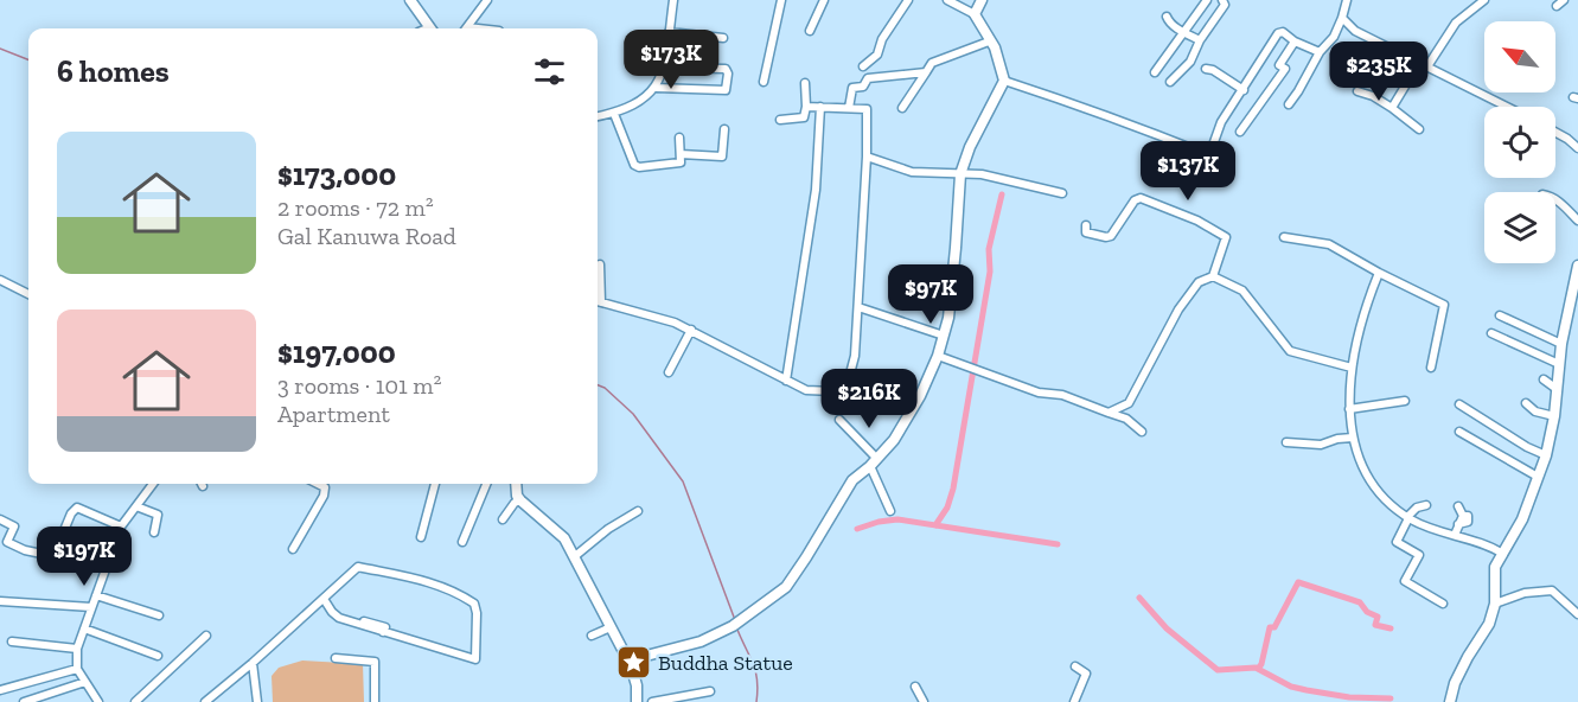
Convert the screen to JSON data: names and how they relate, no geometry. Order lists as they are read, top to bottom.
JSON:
{
  "places": {
    "place": ["Buddha Statue"]
  },
  "north": "top left",
  "page": {
    "heading": "6 homes",
    "price": [
      "$173K",
      "$235K",
      "$137K",
      "$97K",
      "$216K",
      "$197K"
    ],
    "list": [
      {
        "name": "$173,000",
        "note": "2 rooms · 72 m² · Gal Kanuwa Road"
      },
      {
        "name": "$197,000",
        "note": "3 rooms · 101 m² · Apartment"
      }
    ]
  }
}
